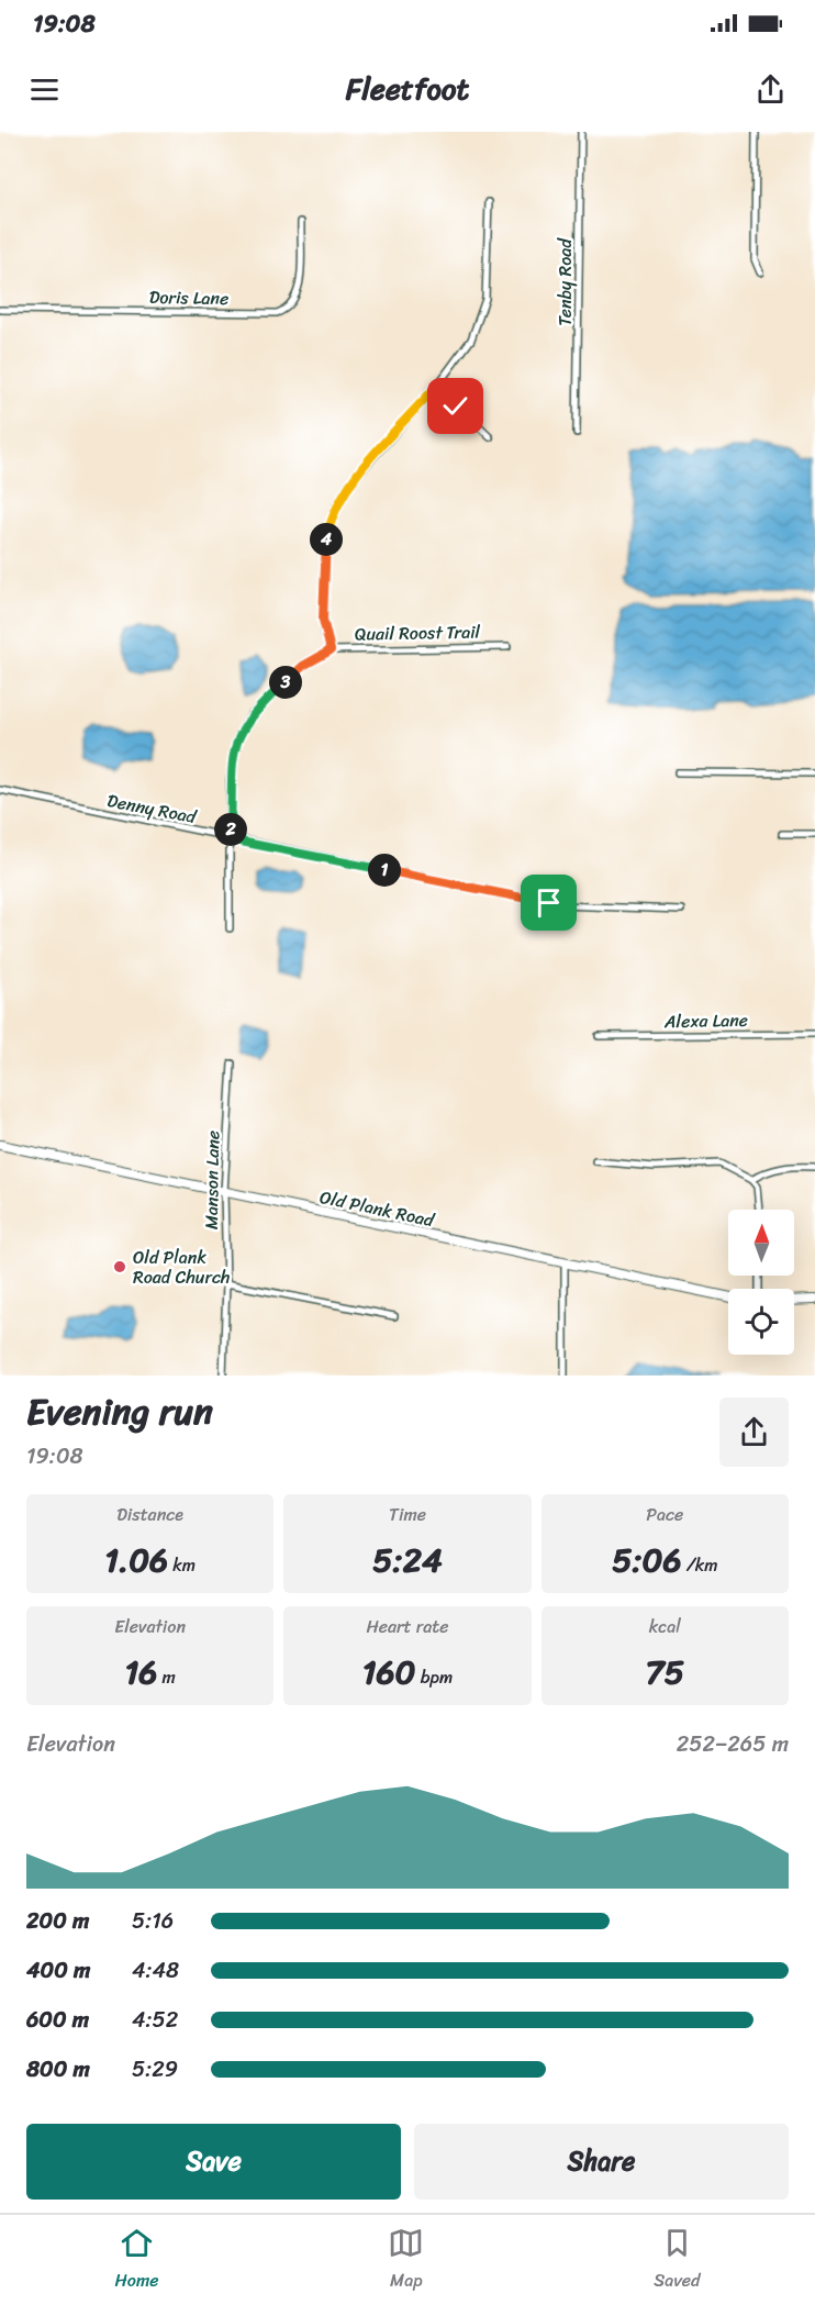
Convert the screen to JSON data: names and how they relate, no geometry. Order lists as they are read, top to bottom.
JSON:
{
  "streets": {
    "street": [
      "Tenby Road",
      "Doris Lane",
      "Quail Roost Trail",
      "Denny Road",
      "Alexa Lane",
      "Manson Lane",
      "Old Plank Road"
    ]
  },
  "crossings": [
    ["Quail Roost Trail", "Denny Road"],
    ["Manson Lane", "Old Plank Road"]
  ],
  "places": ["Old Plank Road Church"],
  "north": "top",
  "page": {
    "status": "19:08",
    "header": "Fleetfoot",
    "pins": [
      "4",
      "3",
      "2",
      "1"
    ],
    "heading": ["Evening run", "19:08"],
    "stats": [
      ["Distance", "1.06 km"],
      ["Time", "5:24"],
      ["Pace", "5:06 /km"],
      ["Elevation", "16 m"],
      ["Heart rate", "160 bpm"],
      ["kcal", "75"]
    ],
    "chart": ["Elevation", "252–265 m"],
    "list": [
      {
        "name": "200 m",
        "note": "5:16"
      },
      {
        "name": "400 m",
        "note": "4:48"
      },
      {
        "name": "600 m",
        "note": "4:52"
      },
      {
        "name": "800 m",
        "note": "5:29"
      }
    ],
    "buttons": ["Save", "Share"],
    "tabs": ["Home", "Map", "Saved"]
  }
}
